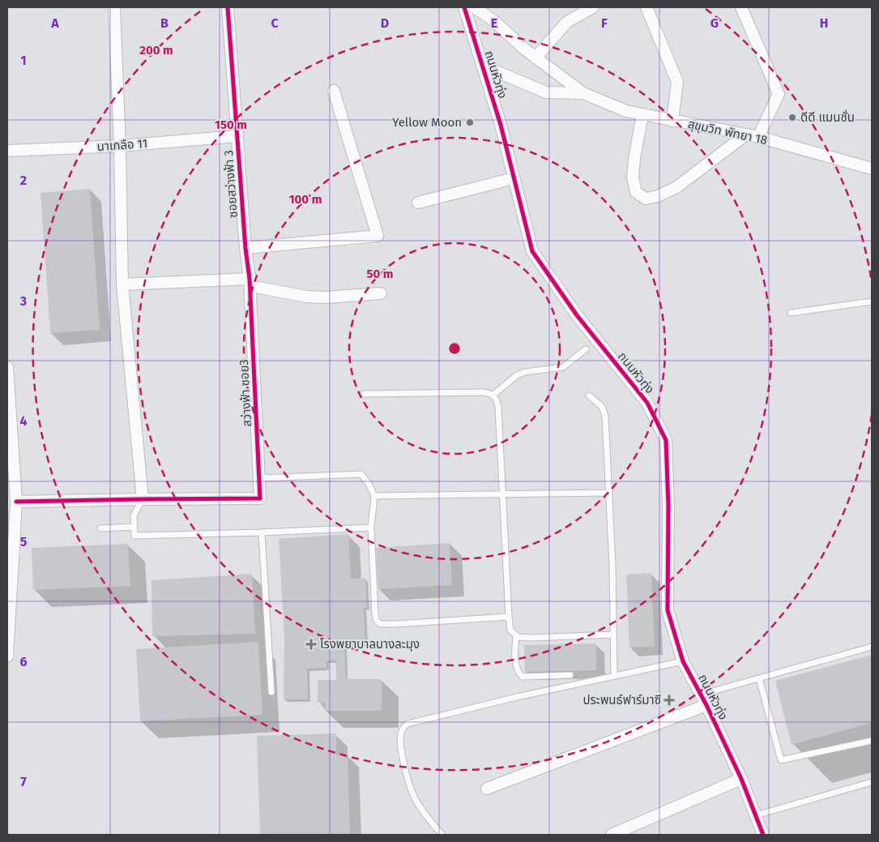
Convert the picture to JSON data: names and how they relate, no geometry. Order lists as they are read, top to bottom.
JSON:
{
  "streets": {
    "street": [
      "ถนนหัวทุ่ง",
      "สุขุมวิท พัทยา 18",
      "นาเกลือ 11",
      "ซอยสว่างฟ้า 3",
      "สว่างฟ้า ซอย3"
    ]
  },
  "crossings": [
    ["ถนนหัวทุ่ง", "สุขุมวิท พัทยา 18"],
    ["นาเกลือ 11", "ซอยสว่างฟ้า 3"],
    ["ซอยสว่างฟ้า 3", "สว่างฟ้า ซอย3"]
  ],
  "places": {
    "other": ["ดีดี แมนชั่น", "Yellow Moon"],
    "health": ["โรงพยาบาลบางละมุง", "ประพนธ์ฟาร์มาซี"]
  },
  "grid": {
    "columns": [
      "A",
      "B",
      "C",
      "D",
      "E",
      "F",
      "G",
      "H"
    ],
    "rows": [
      "1",
      "2",
      "3",
      "4",
      "5",
      "6",
      "7"
    ]
  },
  "rings": [
    "200 m",
    "150 m",
    "100 m",
    "50 m"
  ]
}
